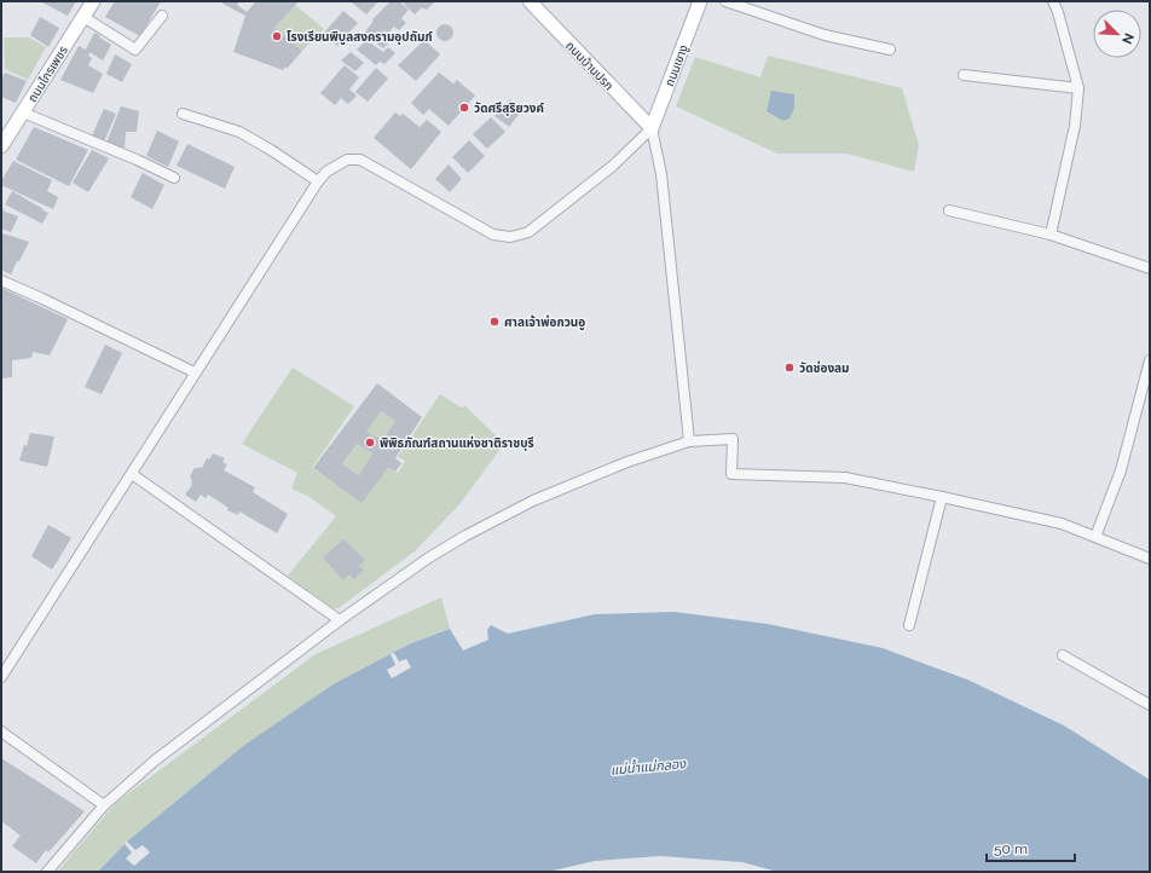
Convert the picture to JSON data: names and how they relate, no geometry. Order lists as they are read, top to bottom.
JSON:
{
  "streets": {
    "street": ["ถนนบ้านปรก", "ถนนเขางู", "ถนนไกรเพชร"]
  },
  "crossings": [
    ["ถนนบ้านปรก", "ถนนเขางู"]
  ],
  "water": ["แม่น้ำแม่กลอง"],
  "places": [
    "โรงเรียนพิบูลสงครามอุปถัมภ์",
    "วัดศรีสุริยวงค์",
    "ศาลเจ้าพ่อกวนอู",
    "วัดช่องลม",
    "พิพิธภัณฑ์สถานแห่งชาติราชบุรี"
  ],
  "scale_bar": "50 m",
  "north": "bottom right"
}
